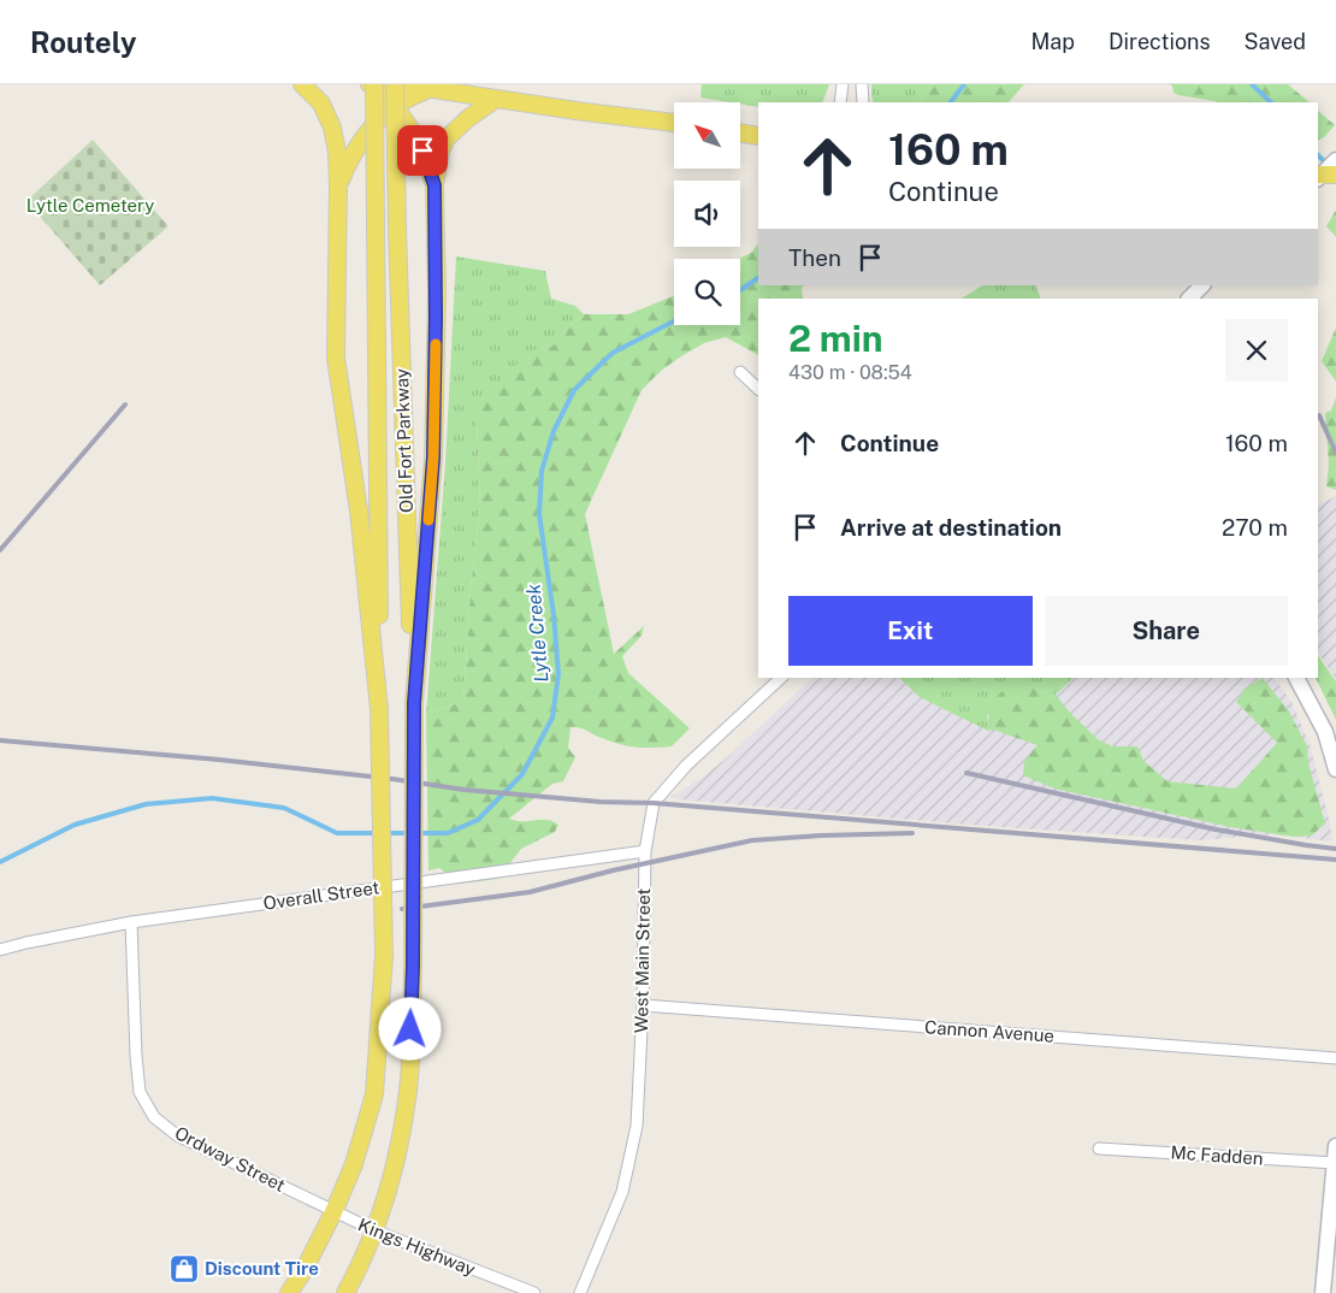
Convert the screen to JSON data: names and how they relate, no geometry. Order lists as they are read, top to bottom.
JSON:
{
  "streets": {
    "main road": ["Old Fort Parkway"],
    "street": [
      "Overall Street",
      "West Main Street",
      "Cannon Avenue",
      "Mc Fadden",
      "Ordway Street",
      "Kings Highway"
    ]
  },
  "crossings": [
    ["Old Fort Parkway", "Ordway Street"],
    ["Old Fort Parkway", "Kings Highway"],
    ["Overall Street", "West Main Street"],
    ["Overall Street", "Ordway Street"],
    ["West Main Street", "Cannon Avenue"],
    ["Ordway Street", "Kings Highway"]
  ],
  "water": ["Lytle Creek"],
  "parks": ["Lytle Cemetery"],
  "places": {
    "shop": ["Discount Tire"]
  },
  "north": "top left",
  "page": {
    "header": "Routely",
    "nav": ["Map", "Directions", "Saved"],
    "turn": ["160 m", "Continue"],
    "then": "Then",
    "heading": ["2 min", "430 m · 08:54"],
    "list": [
      {
        "name": "Continue",
        "value": "160 m"
      },
      {
        "name": "Arrive at destination",
        "value": "270 m"
      }
    ],
    "buttons": ["Exit", "Share"]
  }
}
